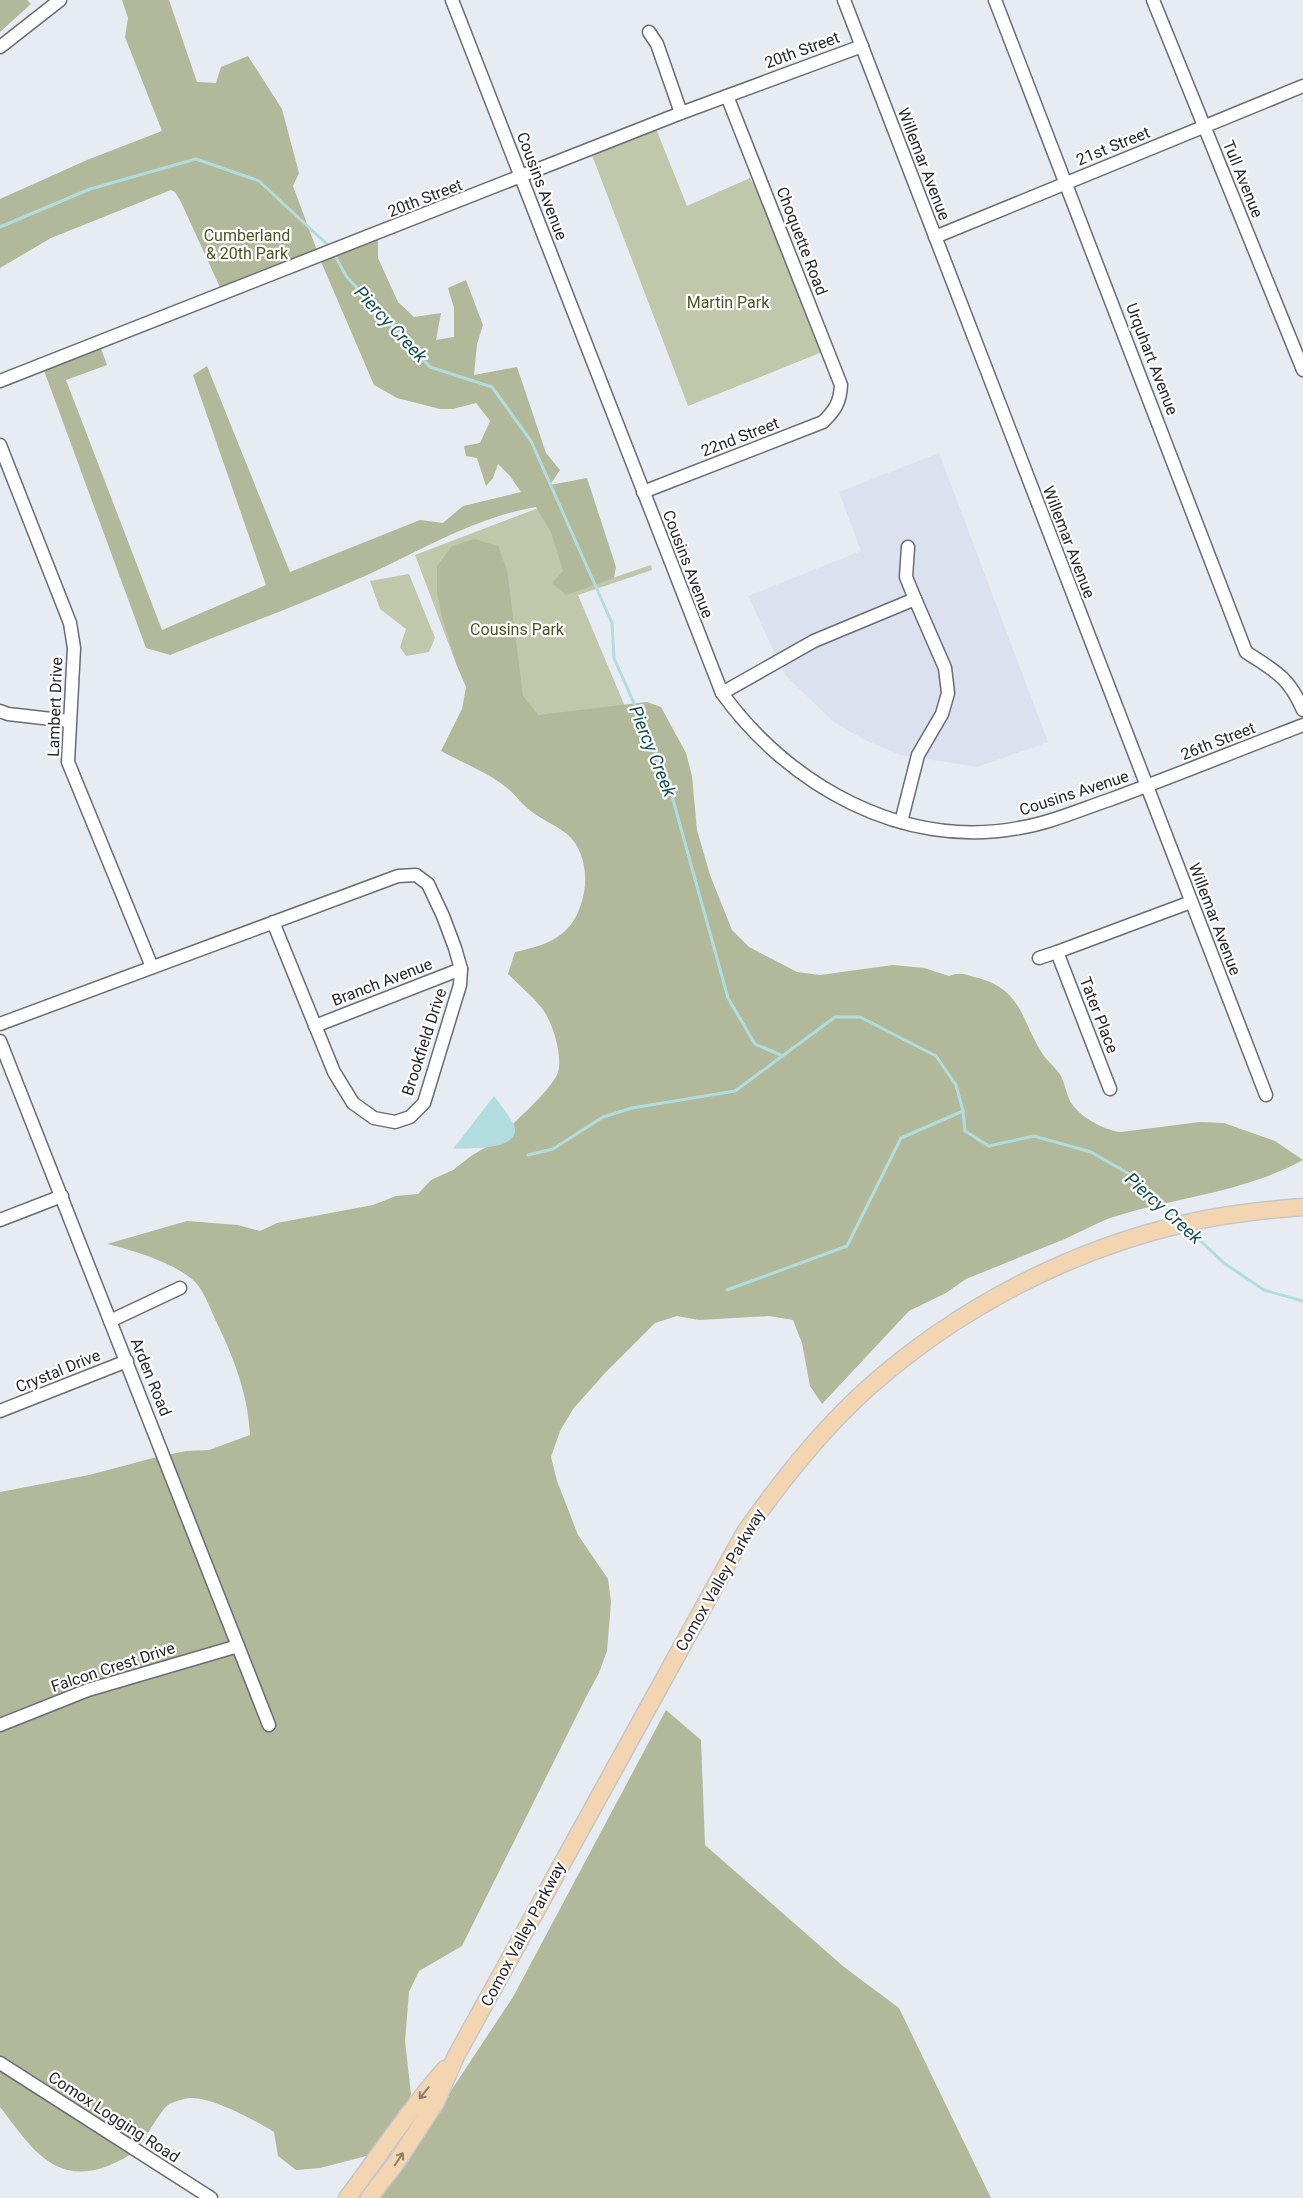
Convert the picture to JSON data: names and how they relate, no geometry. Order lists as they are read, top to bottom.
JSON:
{
  "streets": {
    "main road": ["Comox Valley Parkway"],
    "street": [
      "20th Street",
      "21st Street",
      "Willemar Avenue",
      "Tull Avenue",
      "Cousins Avenue",
      "Choquette Road",
      "Urquhart Avenue",
      "22nd Street",
      "Lambert Drive",
      "26th Street",
      "Branch Avenue",
      "Tater Place",
      "Brookfield Drive",
      "Crystal Drive",
      "Arden Road",
      "Falcon Crest Drive",
      "Comox Logging Road"
    ]
  },
  "crossings": [
    ["20th Street", "Willemar Avenue"],
    ["20th Street", "Cousins Avenue"],
    ["20th Street", "Choquette Road"],
    ["21st Street", "Willemar Avenue"],
    ["21st Street", "Tull Avenue"],
    ["21st Street", "Urquhart Avenue"],
    ["Willemar Avenue", "Cousins Avenue"],
    ["Willemar Avenue", "26th Street"],
    ["Cousins Avenue", "22nd Street"],
    ["Cousins Avenue", "26th Street"],
    ["Choquette Road", "22nd Street"],
    ["Lambert Drive", "Brookfield Drive"],
    ["Branch Avenue", "Brookfield Drive"],
    ["Crystal Drive", "Arden Road"],
    ["Arden Road", "Falcon Crest Drive"]
  ],
  "water": ["Piercy Creek"],
  "parks": ["Cumberland & 20th Park", "Martin Park", "Cousins Park"]
}
